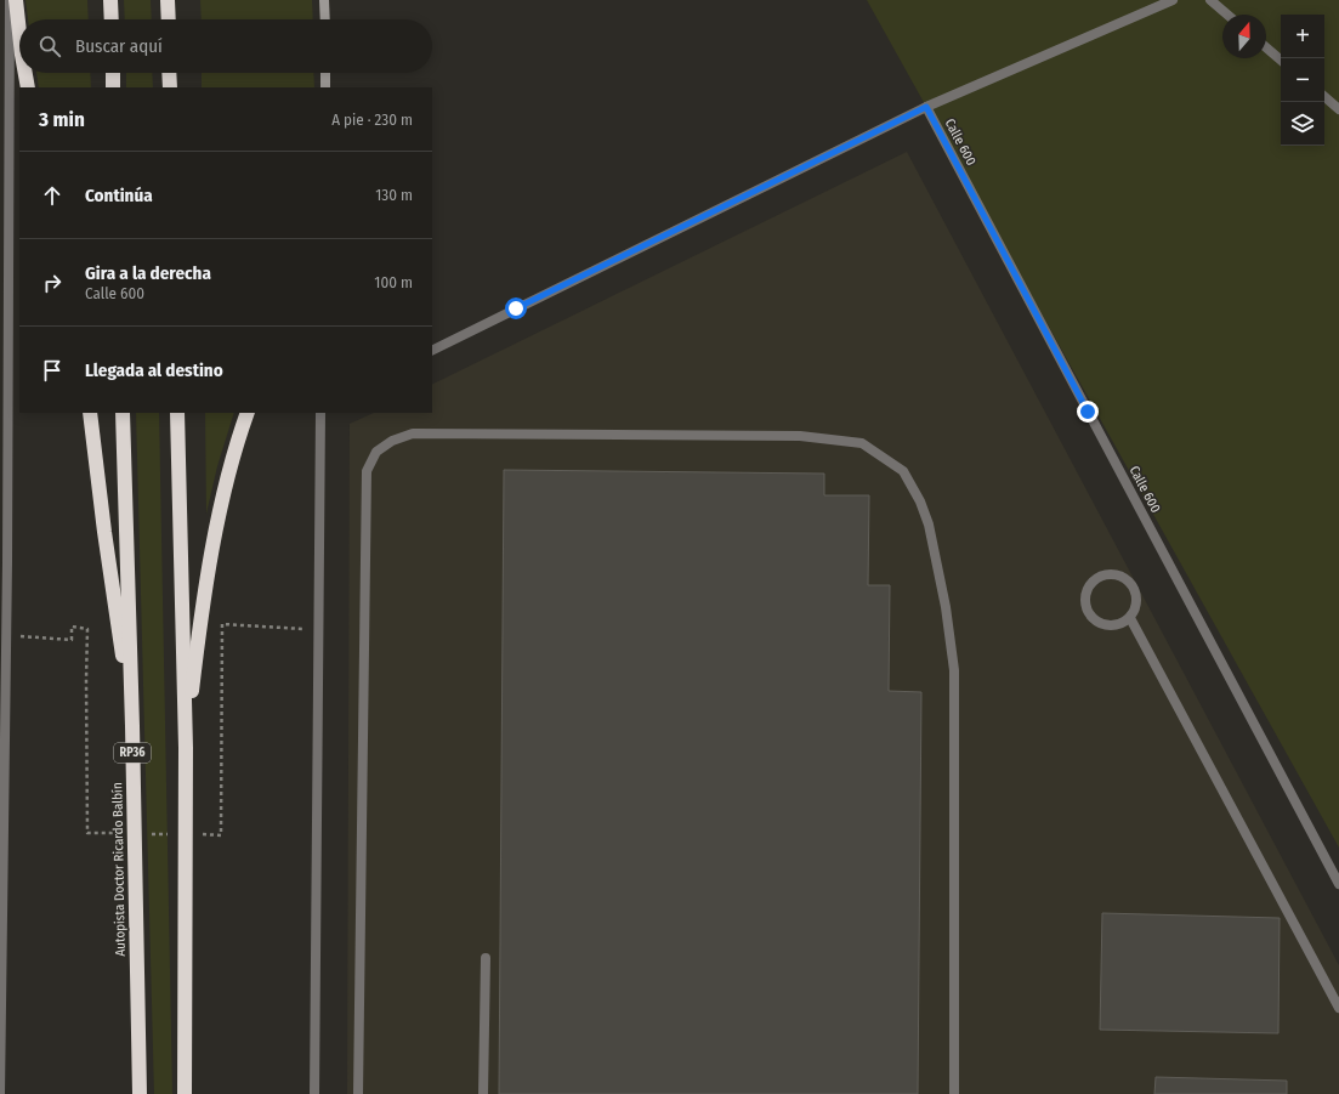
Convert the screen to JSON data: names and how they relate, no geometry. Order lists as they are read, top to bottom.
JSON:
{
  "streets": {
    "highway": ["RP36", "Autopista Doctor Ricardo Balbín"],
    "street": ["Calle 600"]
  },
  "north": "top",
  "page": {
    "map_buttons": ["+", "−"],
    "search": "Buscar aquí",
    "heading": ["3 min", "A pie · 230 m"],
    "list": [
      ["Continúa", "130 m"],
      ["Gira a la derecha", "Calle 600", "100 m"],
      "Llegada al destino"
    ]
  }
}
